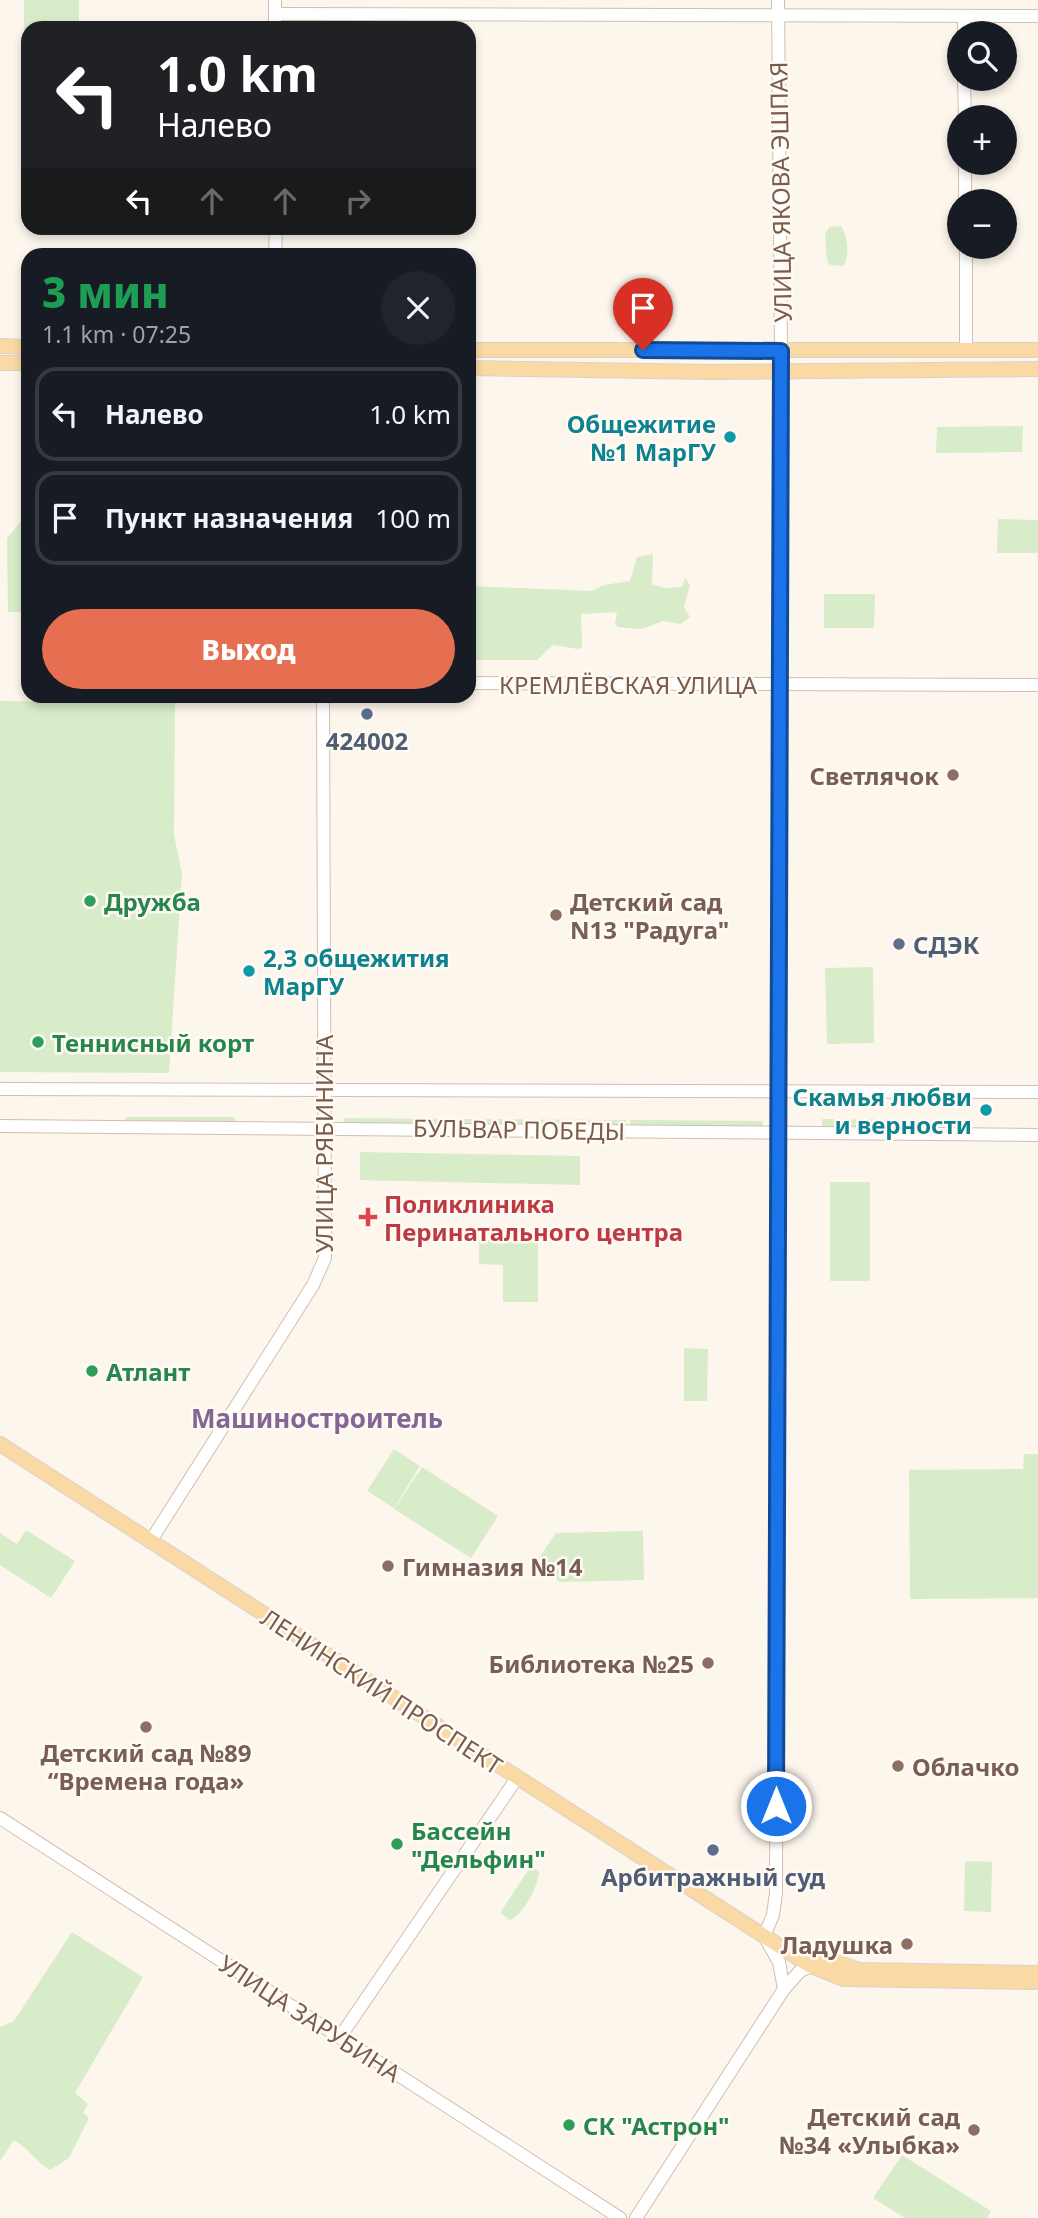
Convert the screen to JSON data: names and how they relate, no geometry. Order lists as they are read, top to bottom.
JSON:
{
  "streets": {
    "main road": ["УЛИЦА ЯКОВА ЭШПАЯ", "ЛЕНИНСКИЙ ПРОСПЕКТ"],
    "street": [
      "КРЕМЛЁВСКАЯ УЛИЦА",
      "БУЛЬВАР ПОБЕДЫ",
      "УЛИЦА РЯБИНИНА",
      "УЛИЦА ЗАРУБИНА"
    ]
  },
  "crossings": [
    ["УЛИЦА ЯКОВА ЭШПАЯ", "КРЕМЛЁВСКАЯ УЛИЦА"],
    ["УЛИЦА ЯКОВА ЭШПАЯ", "БУЛЬВАР ПОБЕДЫ"],
    ["УЛИЦА ЯКОВА ЭШПАЯ", "ЛЕНИНСКИЙ ПРОСПЕКТ"],
    ["БУЛЬВАР ПОБЕДЫ", "УЛИЦА РЯБИНИНА"],
    ["УЛИЦА РЯБИНИНА", "ЛЕНИНСКИЙ ПРОСПЕКТ"]
  ],
  "districts": ["Машиностроитель"],
  "places": {
    "other": [
      "Общежитие №1 МарГУ",
      "424002",
      "Светлячок",
      "Дружба",
      "Детский сад N13 \"Радуга\"",
      "СДЭК",
      "2,3 общежития МарГУ",
      "Теннисный корт",
      "Скамья любви и верности",
      "Атлант",
      "Гимназия №14",
      "Библиотека №25",
      "Детский сад №89 “Времена года»",
      "Облачко",
      "Бассейн \"Дельфин\"",
      "Арбитражный суд",
      "Ладушка",
      "СК \"Астрон\"",
      "Детский сад №34 «Улыбка»"
    ],
    "health": ["Поликлиника Перинатального центра"]
  },
  "page": {
    "map_buttons": ["+", "−"],
    "turn": ["1.0 km", "Налево"],
    "heading": ["3 мин", "1.1 km · 07:25"],
    "list": [
      {
        "name": "Налево",
        "value": "1.0 km"
      },
      {
        "name": "Пункт назначения",
        "value": "100 m"
      }
    ],
    "buttons": "Выход"
  }
}
